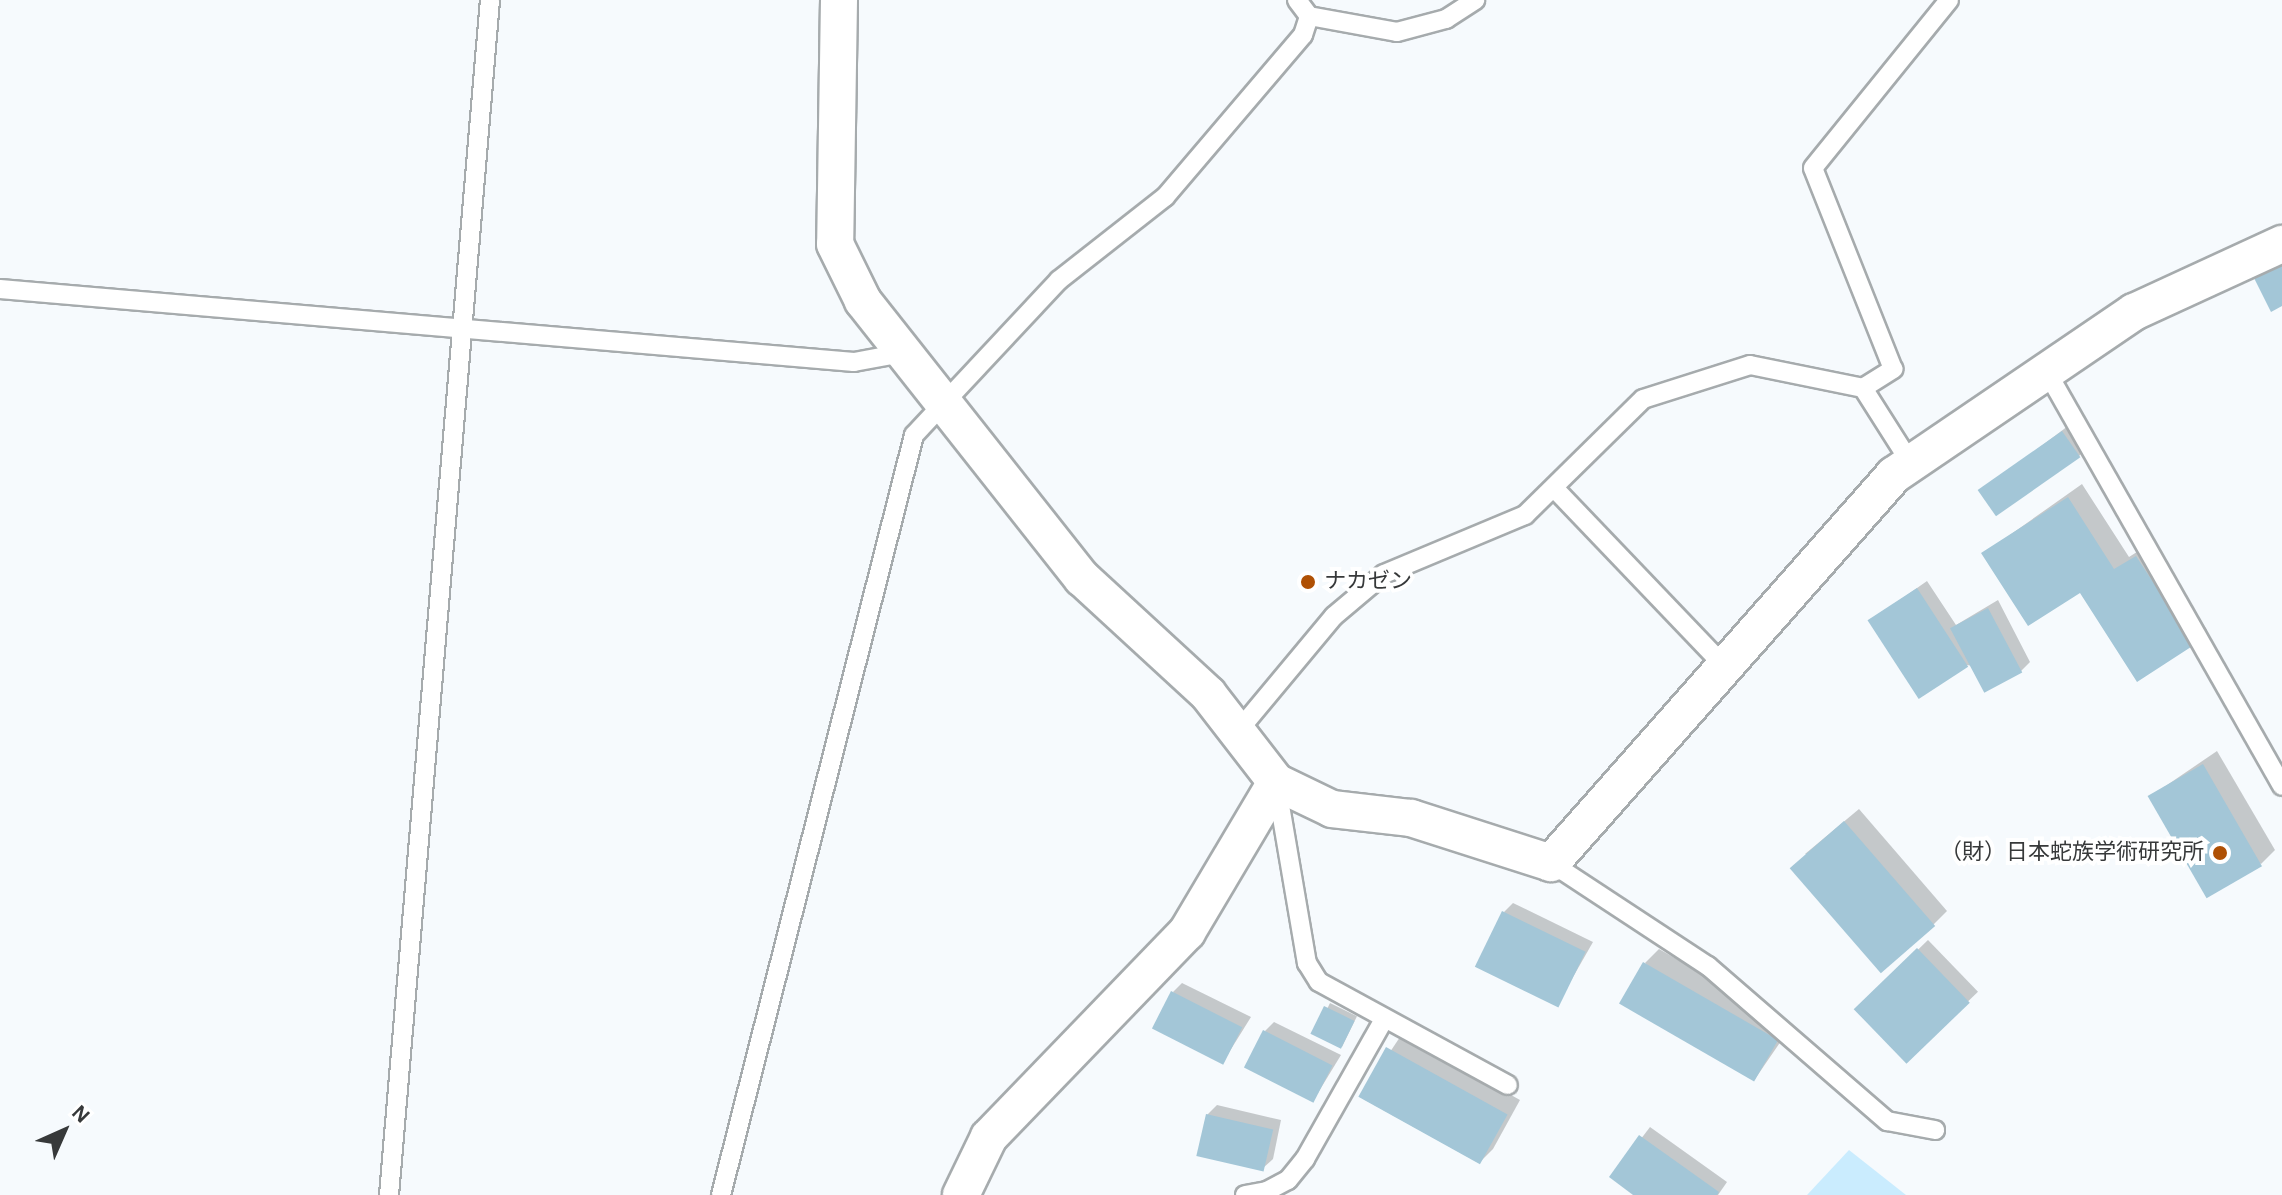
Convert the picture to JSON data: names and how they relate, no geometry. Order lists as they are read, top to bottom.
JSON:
{
  "places": ["ナカゼン", "（財）日本蛇族学術研究所"],
  "north": "top right"
}
